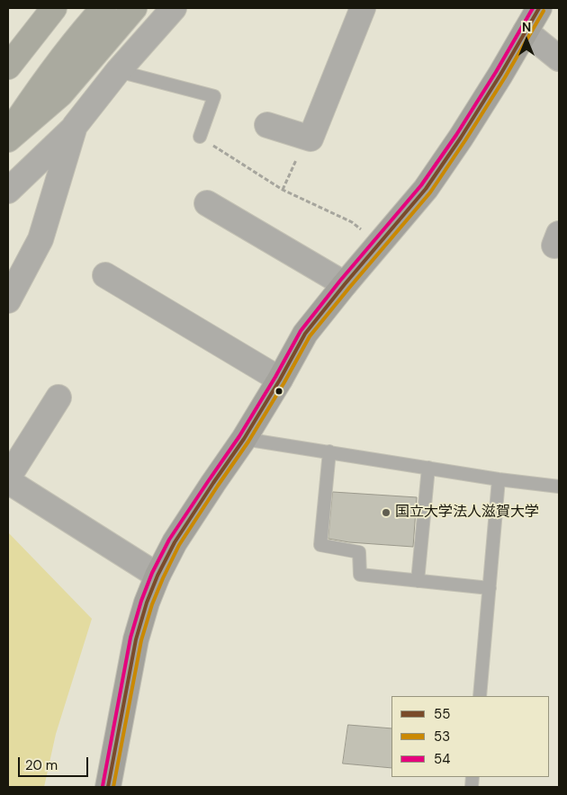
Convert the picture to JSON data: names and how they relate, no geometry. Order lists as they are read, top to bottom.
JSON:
{
  "places": ["国立大学法人滋賀大学"],
  "lines": ["transit line 55", "transit line 54", "transit line 53"],
  "legend": ["55", "53", "54"],
  "scale_bar": "20 m",
  "north": "top"
}
